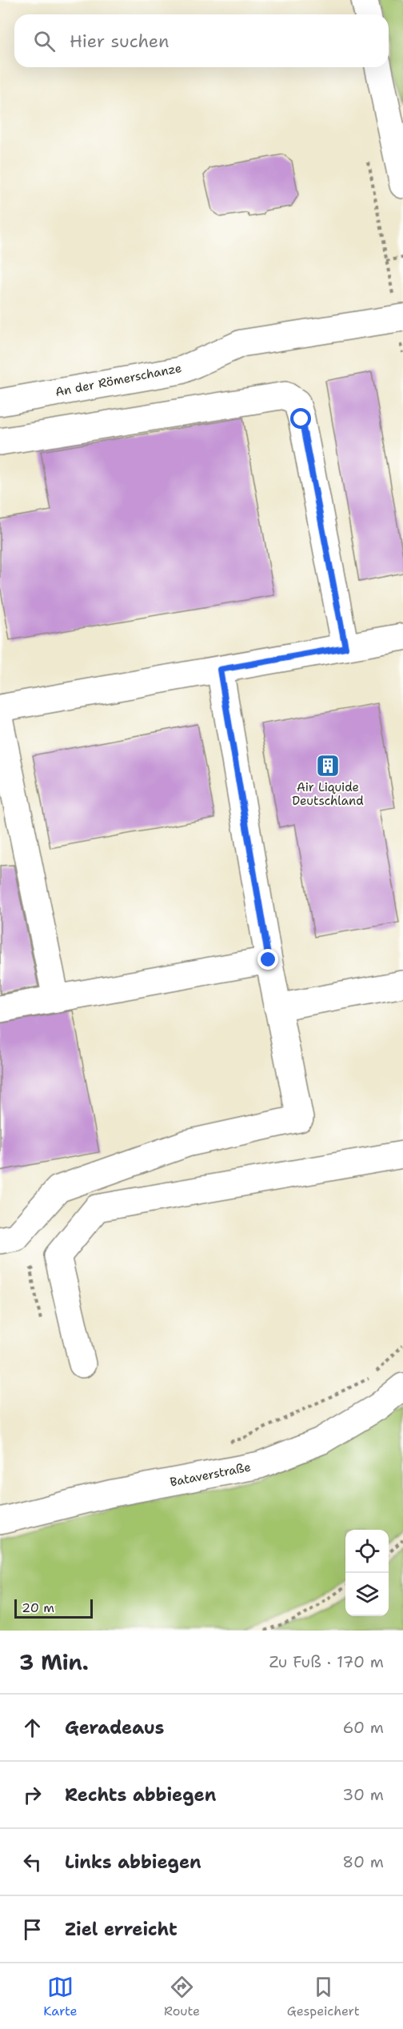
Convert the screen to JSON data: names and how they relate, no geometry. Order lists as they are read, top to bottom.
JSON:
{
  "streets": {
    "street": ["An der Römerschanze", "Bataverstraße"]
  },
  "places": {
    "building": ["Air Liquide Deutschland"]
  },
  "scale_bar": "20 m",
  "page": {
    "search": "Hier suchen",
    "scale": "20 m",
    "heading": ["3 Min.", "Zu Fuß · 170 m"],
    "list": [
      ["Geradeaus", "60 m"],
      ["Rechts abbiegen", "30 m"],
      ["Links abbiegen", "80 m"],
      "Ziel erreicht"
    ],
    "nav": ["Karte", "Route", "Gespeichert"]
  }
}
